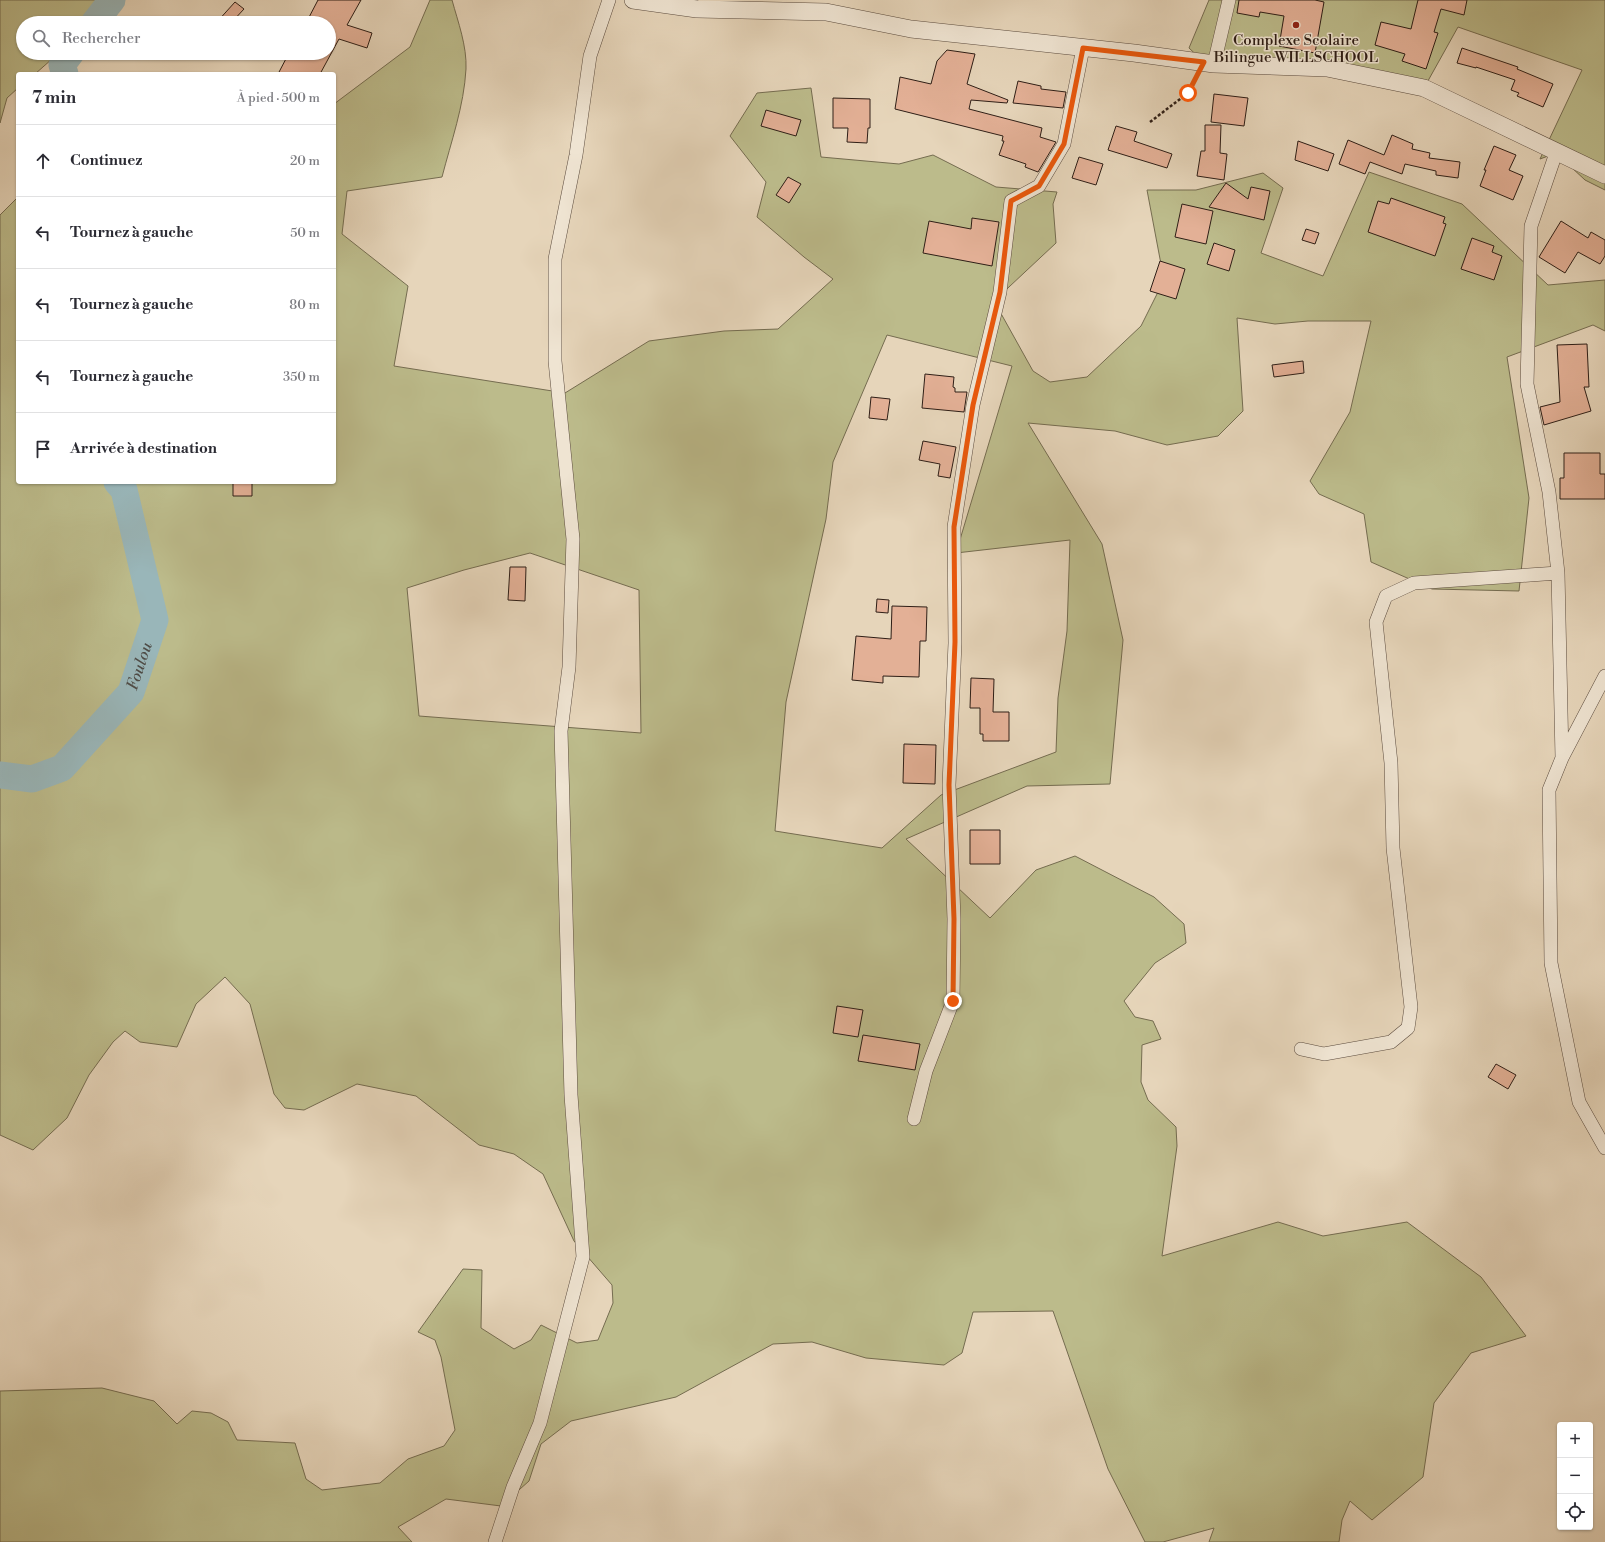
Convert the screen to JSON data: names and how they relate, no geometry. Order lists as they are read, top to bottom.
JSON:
{
  "water": ["Foulou"],
  "places": ["Complexe Scolaire Bilingue WILLSCHOOL"],
  "page": {
    "search": "Rechercher",
    "heading": ["7 min", "À pied · 500 m"],
    "list": [
      ["Continuez", "20 m"],
      ["Tournez à gauche", "50 m"],
      ["Tournez à gauche", "80 m"],
      ["Tournez à gauche", "350 m"],
      "Arrivée à destination"
    ],
    "map_buttons": ["+", "−"]
  }
}
